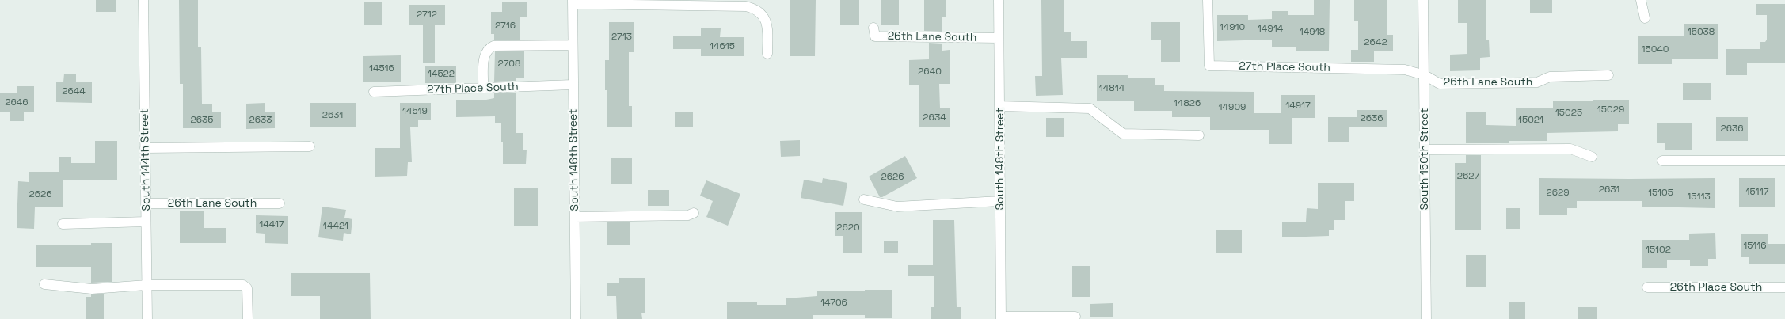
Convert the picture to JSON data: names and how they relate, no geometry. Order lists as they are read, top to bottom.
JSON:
{
  "streets": {
    "street": [
      "26th Lane South",
      "27th Place South",
      "South 148th Street",
      "South 150th Street",
      "South 144th Street",
      "South 146th Street",
      "26th Place South"
    ]
  },
  "crossings": [
    ["26th Lane South", "27th Place South"],
    ["26th Lane South", "South 148th Street"],
    ["26th Lane South", "South 150th Street"],
    ["26th Lane South", "South 144th Street"],
    ["27th Place South", "South 150th Street"],
    ["27th Place South", "South 146th Street"]
  ],
  "house_numbers": [
    "2712",
    "2716",
    "14910",
    "14914",
    "14918",
    "15038",
    "2713",
    "2642",
    "14615",
    "15040",
    "2708",
    "14516",
    "2640",
    "14522",
    "14814",
    "2644",
    "2646",
    "14826",
    "14917",
    "14909",
    "15029",
    "14519",
    "15025",
    "2631",
    "2634",
    "2636",
    "2635",
    "2633",
    "15021",
    "2636",
    "2627",
    "2626",
    "2631",
    "15117",
    "2629",
    "15105",
    "2626",
    "15113",
    "14417",
    "14421",
    "2620",
    "15116",
    "15102",
    "14706"
  ]
}
